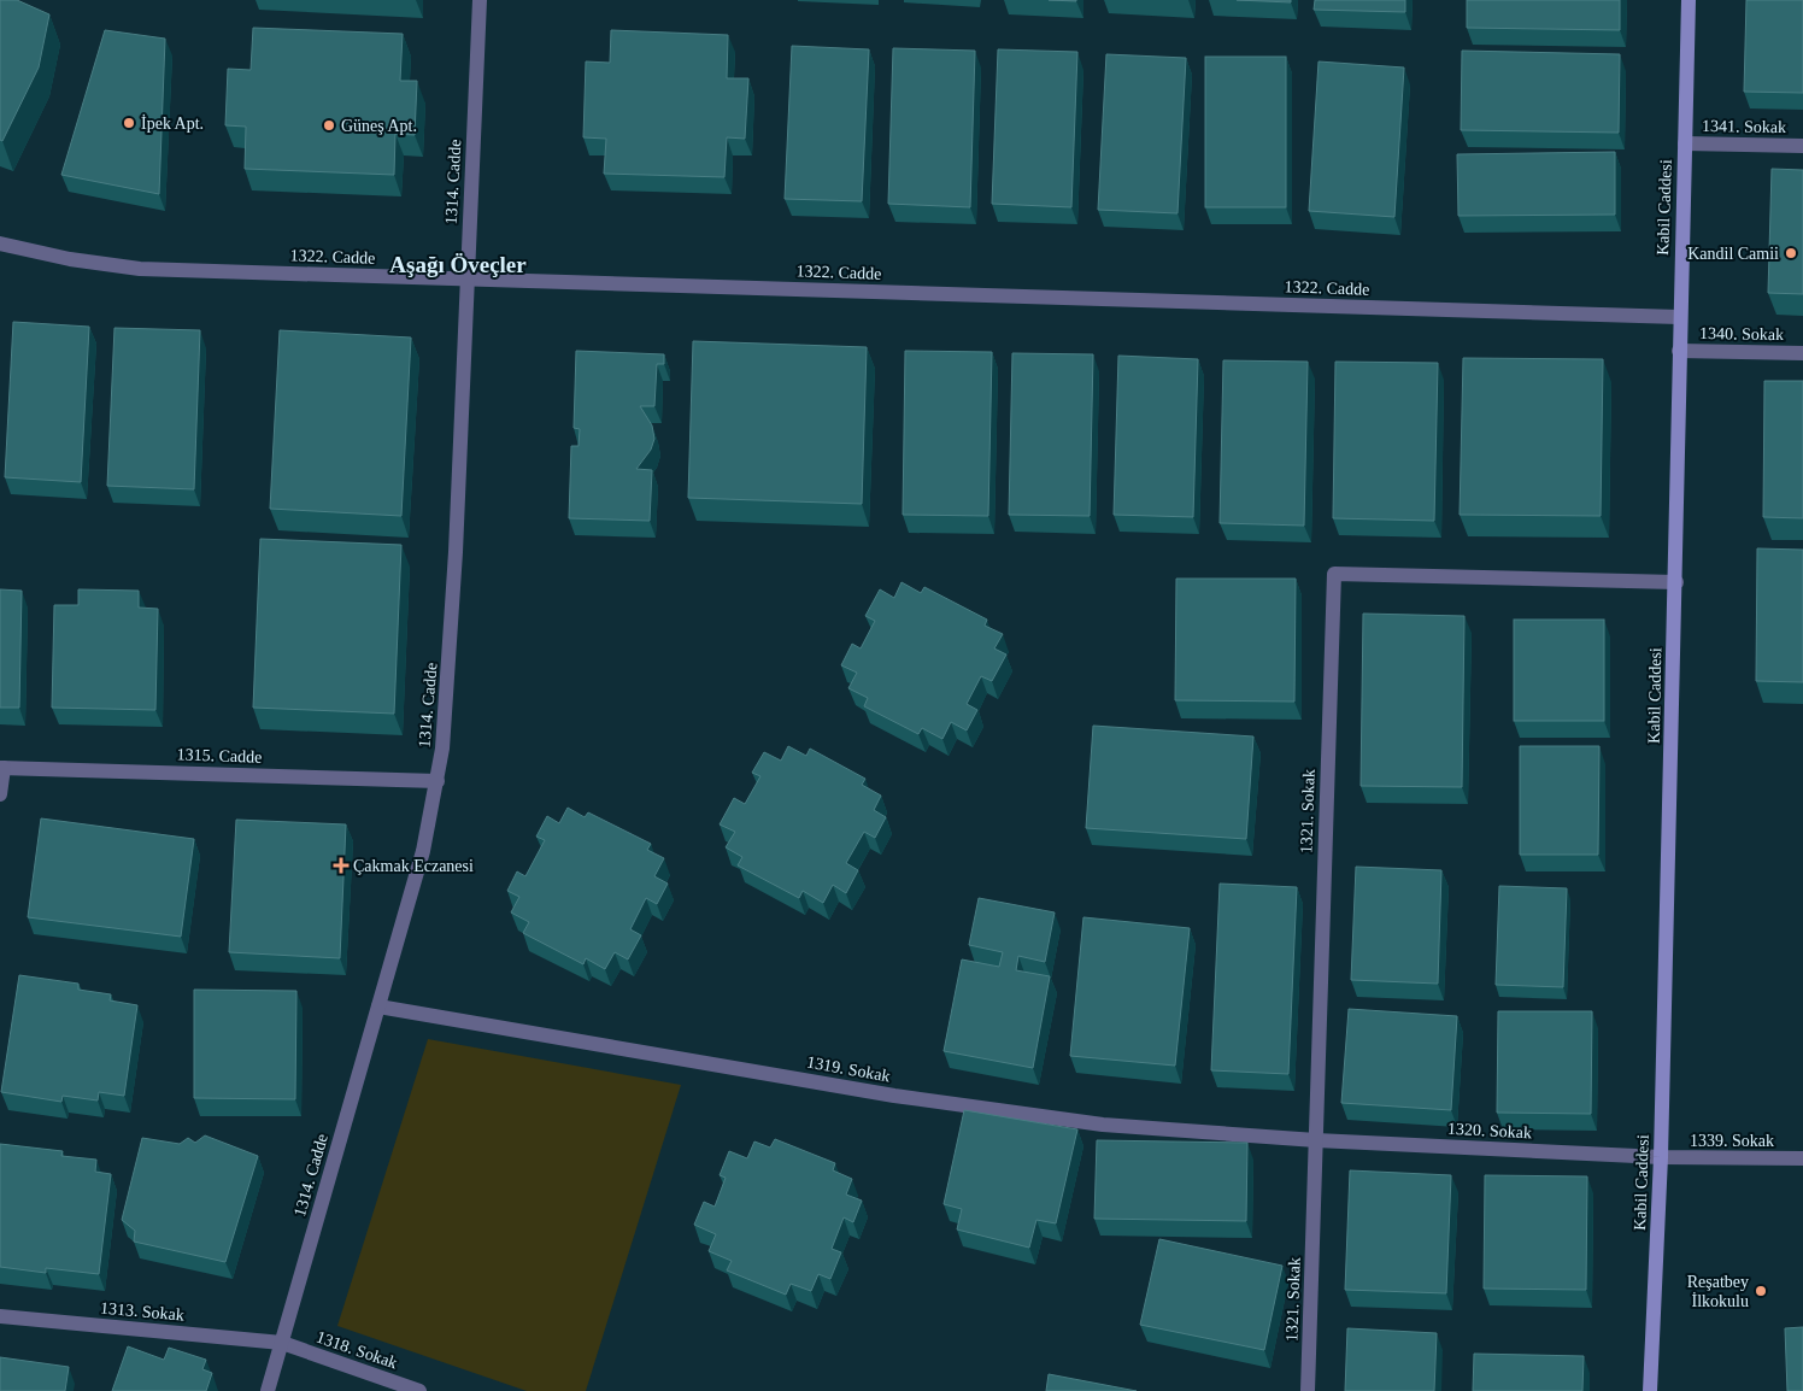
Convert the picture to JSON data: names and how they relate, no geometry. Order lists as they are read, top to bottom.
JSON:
{
  "streets": {
    "main road": ["Kabil Caddesi"],
    "street": [
      "1341. Sokak",
      "1314. Cadde",
      "1322. Cadde",
      "1340. Sokak",
      "1315. Cadde",
      "1321. Sokak",
      "1319. Sokak",
      "1320. Sokak",
      "1339. Sokak",
      "1313. Sokak",
      "1318. Sokak"
    ]
  },
  "crossings": [
    ["1341. Sokak", "Kabil Caddesi"],
    ["1314. Cadde", "1322. Cadde"],
    ["1314. Cadde", "1315. Cadde"],
    ["1314. Cadde", "1319. Sokak"],
    ["1314. Cadde", "1313. Sokak"],
    ["1314. Cadde", "1318. Sokak"],
    ["Kabil Caddesi", "1322. Cadde"],
    ["Kabil Caddesi", "1340. Sokak"],
    ["Kabil Caddesi", "1321. Sokak"],
    ["Kabil Caddesi", "1320. Sokak"],
    ["Kabil Caddesi", "1339. Sokak"],
    ["1321. Sokak", "1319. Sokak"],
    ["1321. Sokak", "1320. Sokak"],
    ["1319. Sokak", "1320. Sokak"],
    ["1320. Sokak", "1339. Sokak"],
    ["1313. Sokak", "1318. Sokak"]
  ],
  "districts": ["Aşağı Öveçler"],
  "places": {
    "other": [
      "İpek Apt.",
      "Güneş Apt.",
      "Kandil Camii",
      "Reşatbey İlkokulu"
    ],
    "health": ["Çakmak Eczanesi"]
  }
}
